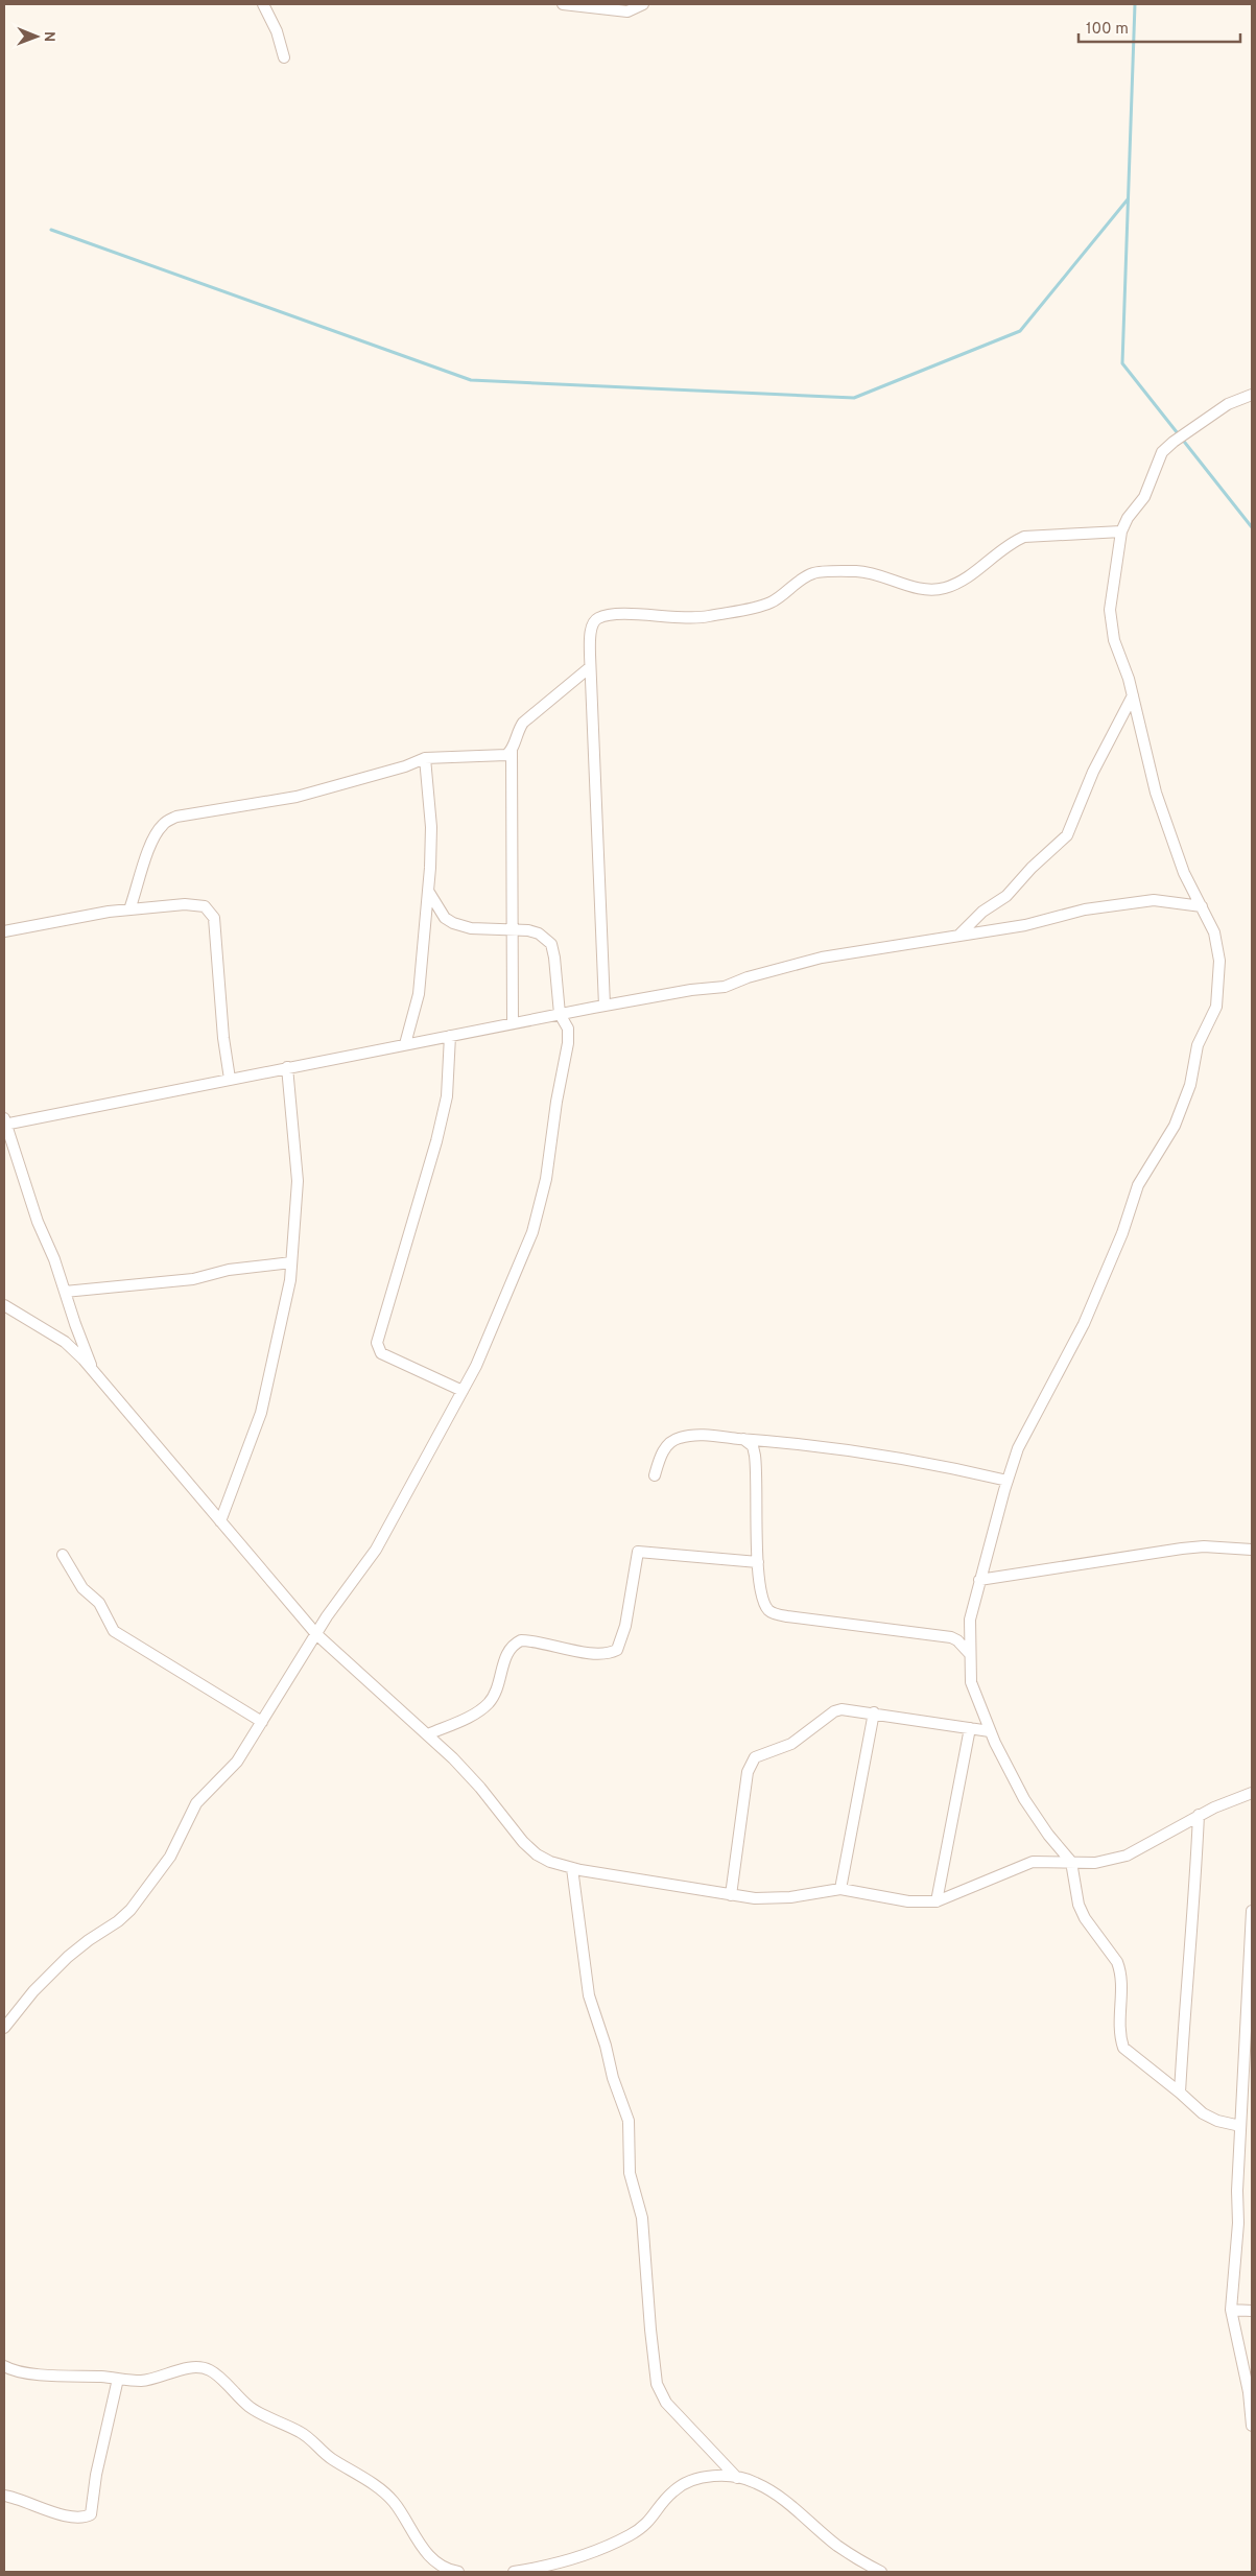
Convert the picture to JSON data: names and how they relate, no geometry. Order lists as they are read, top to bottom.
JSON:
{
  "scale_bar": "100 m",
  "north": "right"
}
